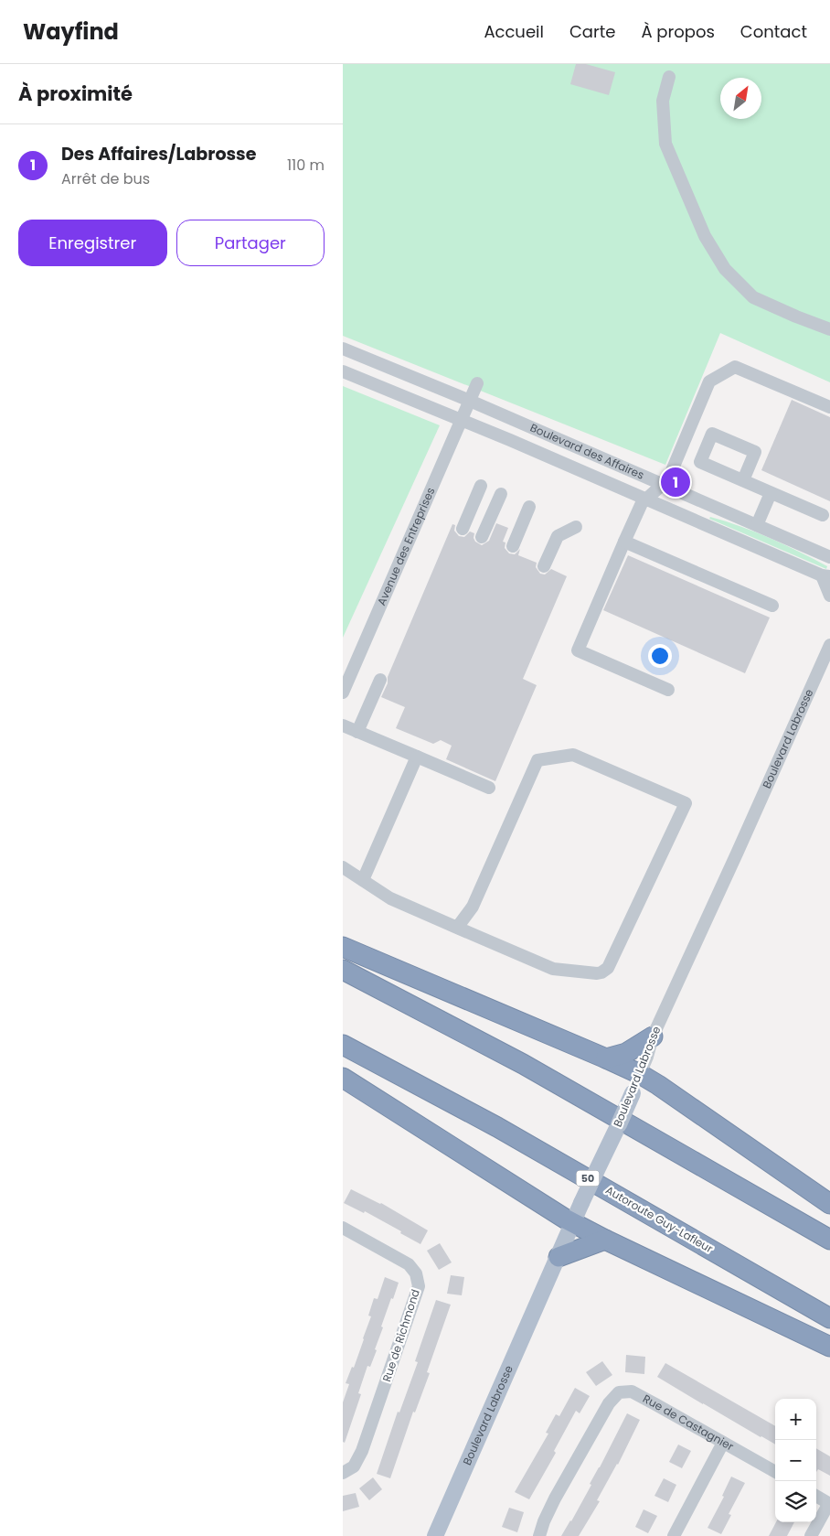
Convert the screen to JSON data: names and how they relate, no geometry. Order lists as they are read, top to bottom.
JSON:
{
  "streets": {
    "highway": ["50", "Autoroute Guy-Lafleur"],
    "main road": ["Boulevard Labrosse"],
    "street": [
      "Boulevard des Affaires",
      "Avenue des Entreprises",
      "Rue de Richmond",
      "Rue de Castagnier"
    ]
  },
  "crossings": [
    ["Boulevard des Affaires", "Avenue des Entreprises"]
  ],
  "north": "top right",
  "page": {
    "header": "Wayfind",
    "nav": [
      "Accueil",
      "Carte",
      "À propos",
      "Contact"
    ],
    "heading": "À proximité",
    "list": [
      {
        "mark": "1",
        "name": "Des Affaires/Labrosse",
        "note": "Arrêt de bus",
        "value": "110 m"
      }
    ],
    "buttons": ["Enregistrer", "Partager"],
    "pins": "1",
    "map_buttons": ["+", "−"]
  }
}
